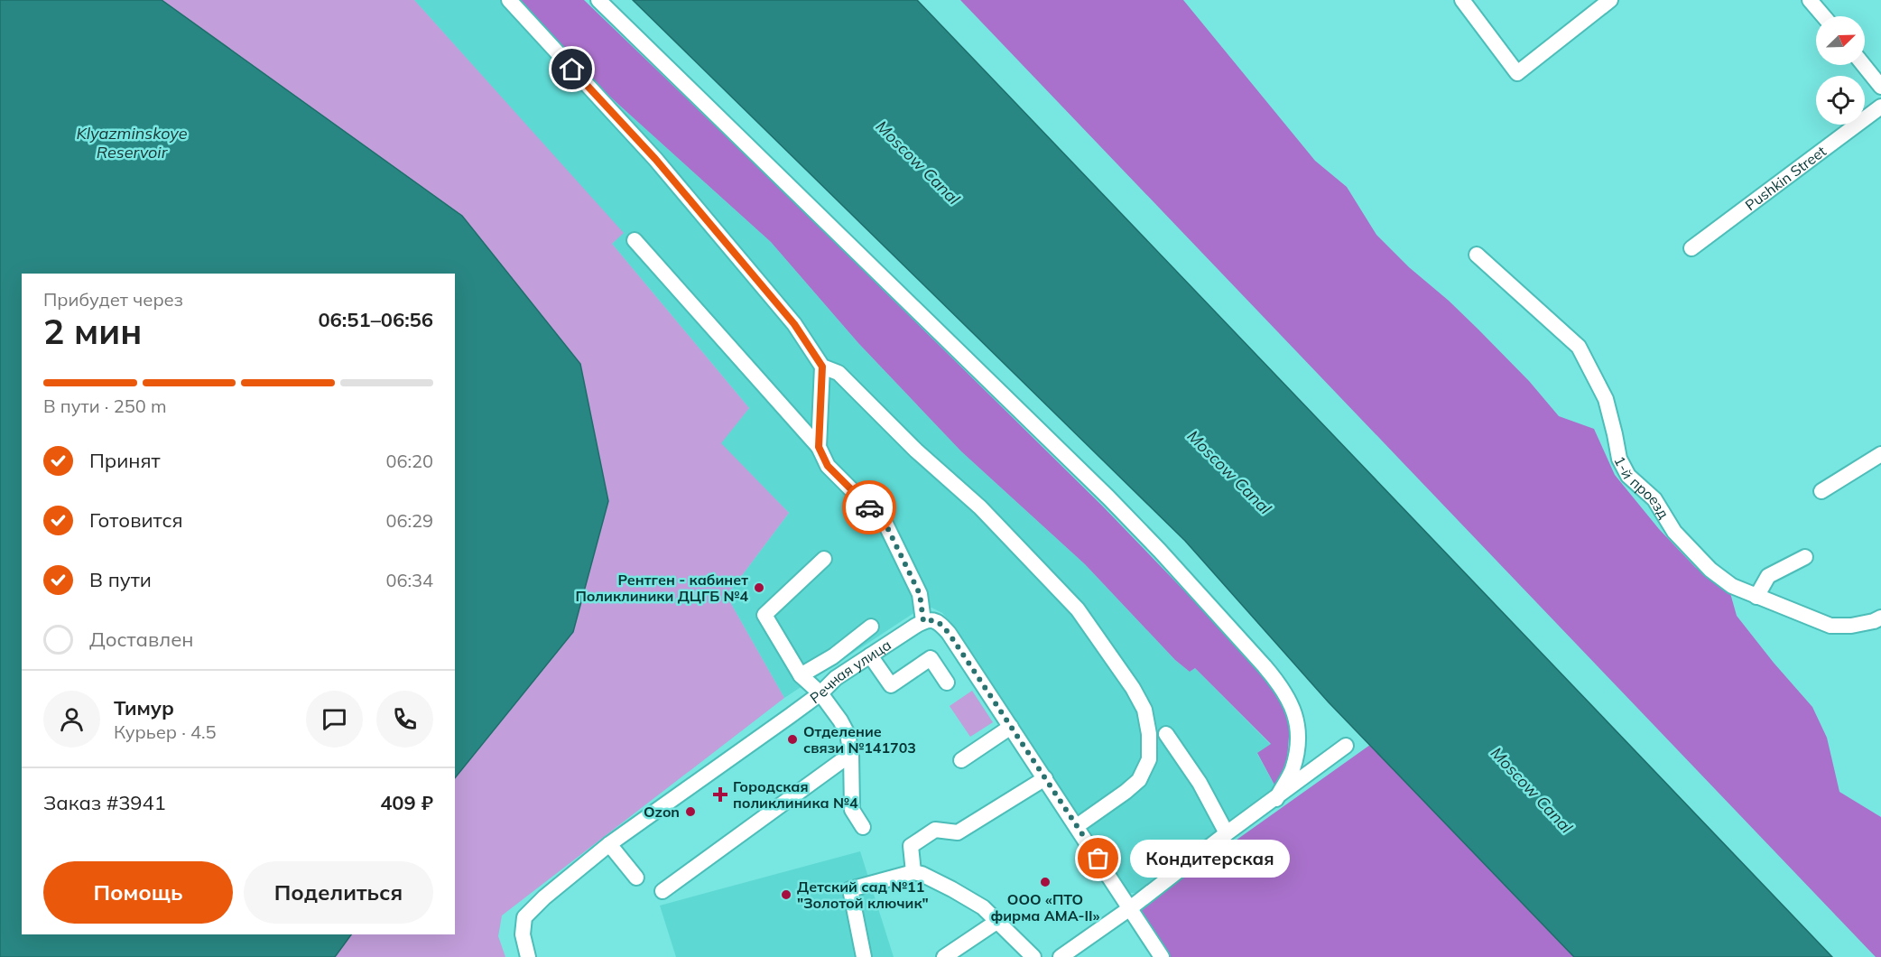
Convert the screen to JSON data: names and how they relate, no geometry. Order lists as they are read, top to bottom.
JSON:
{
  "streets": {
    "street": ["Pushkin Street", "1-й проезд", "Речная улица"]
  },
  "water": ["Klyazminskoye Reservoir", "Moscow Canal"],
  "places": {
    "other": [
      "Рентген - кабинет Поликлиники ДЦГБ №4",
      "Отделение связи №141703",
      "Ozon",
      "Кондитерская",
      "ООО «ПТО фирма АМА-II»",
      "Детский сад №11 \"Золотой ключик\""
    ],
    "health": ["Городская поликлиника №4"]
  },
  "north": "top right",
  "page": {
    "heading": ["2 мин", "Прибудет через", "06:51–06:56"],
    "panel": [
      "Тимур",
      "Курьер · 4.5",
      "Заказ #3941",
      "409 ₽"
    ],
    "bar": "В пути · 250 m",
    "list": [
      ["Принят", "06:20"],
      ["Готовится", "06:29"],
      ["В пути", "06:34"],
      "Доставлен"
    ],
    "bubble": "Кондитерская",
    "buttons": ["Помощь", "Поделиться"]
  }
}
